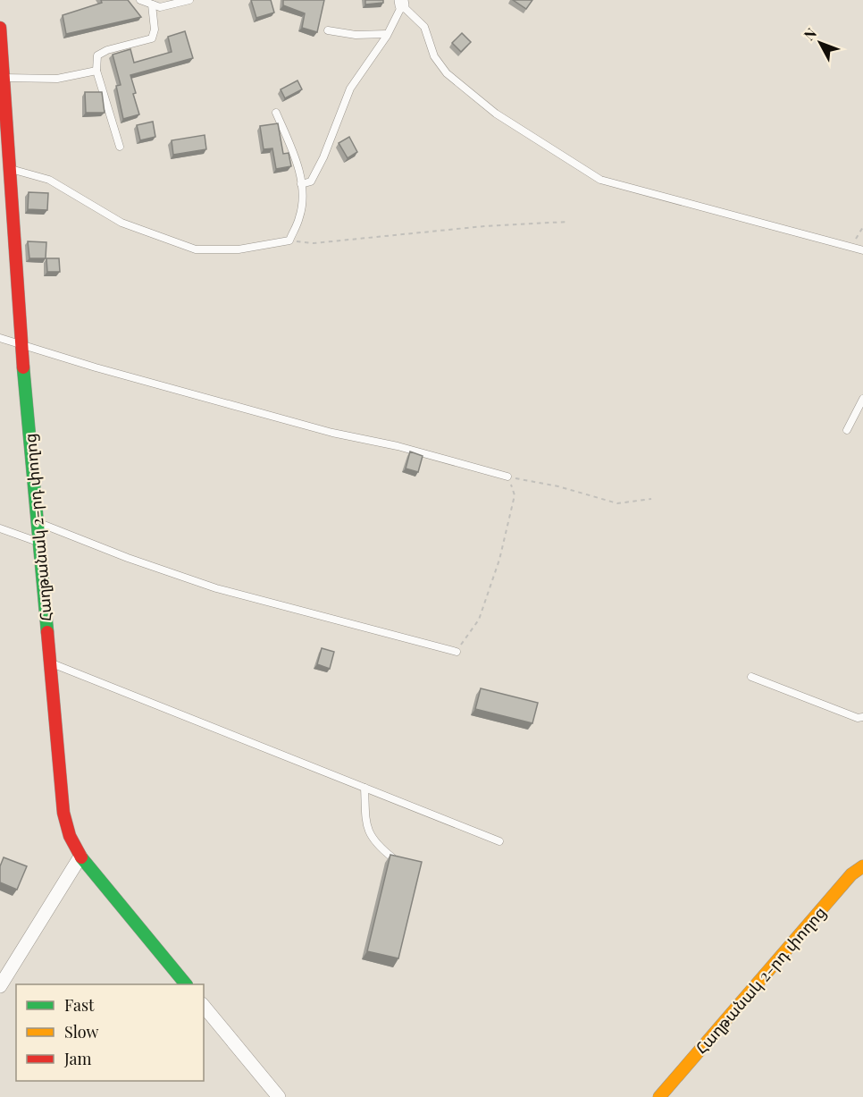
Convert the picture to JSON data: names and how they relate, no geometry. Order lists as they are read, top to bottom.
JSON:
{
  "streets": {
    "street": ["Հաղթանակ 2-րդ փողոց"]
  },
  "legend": ["Fast", "Slow", "Jam"],
  "north": "top left"
}
